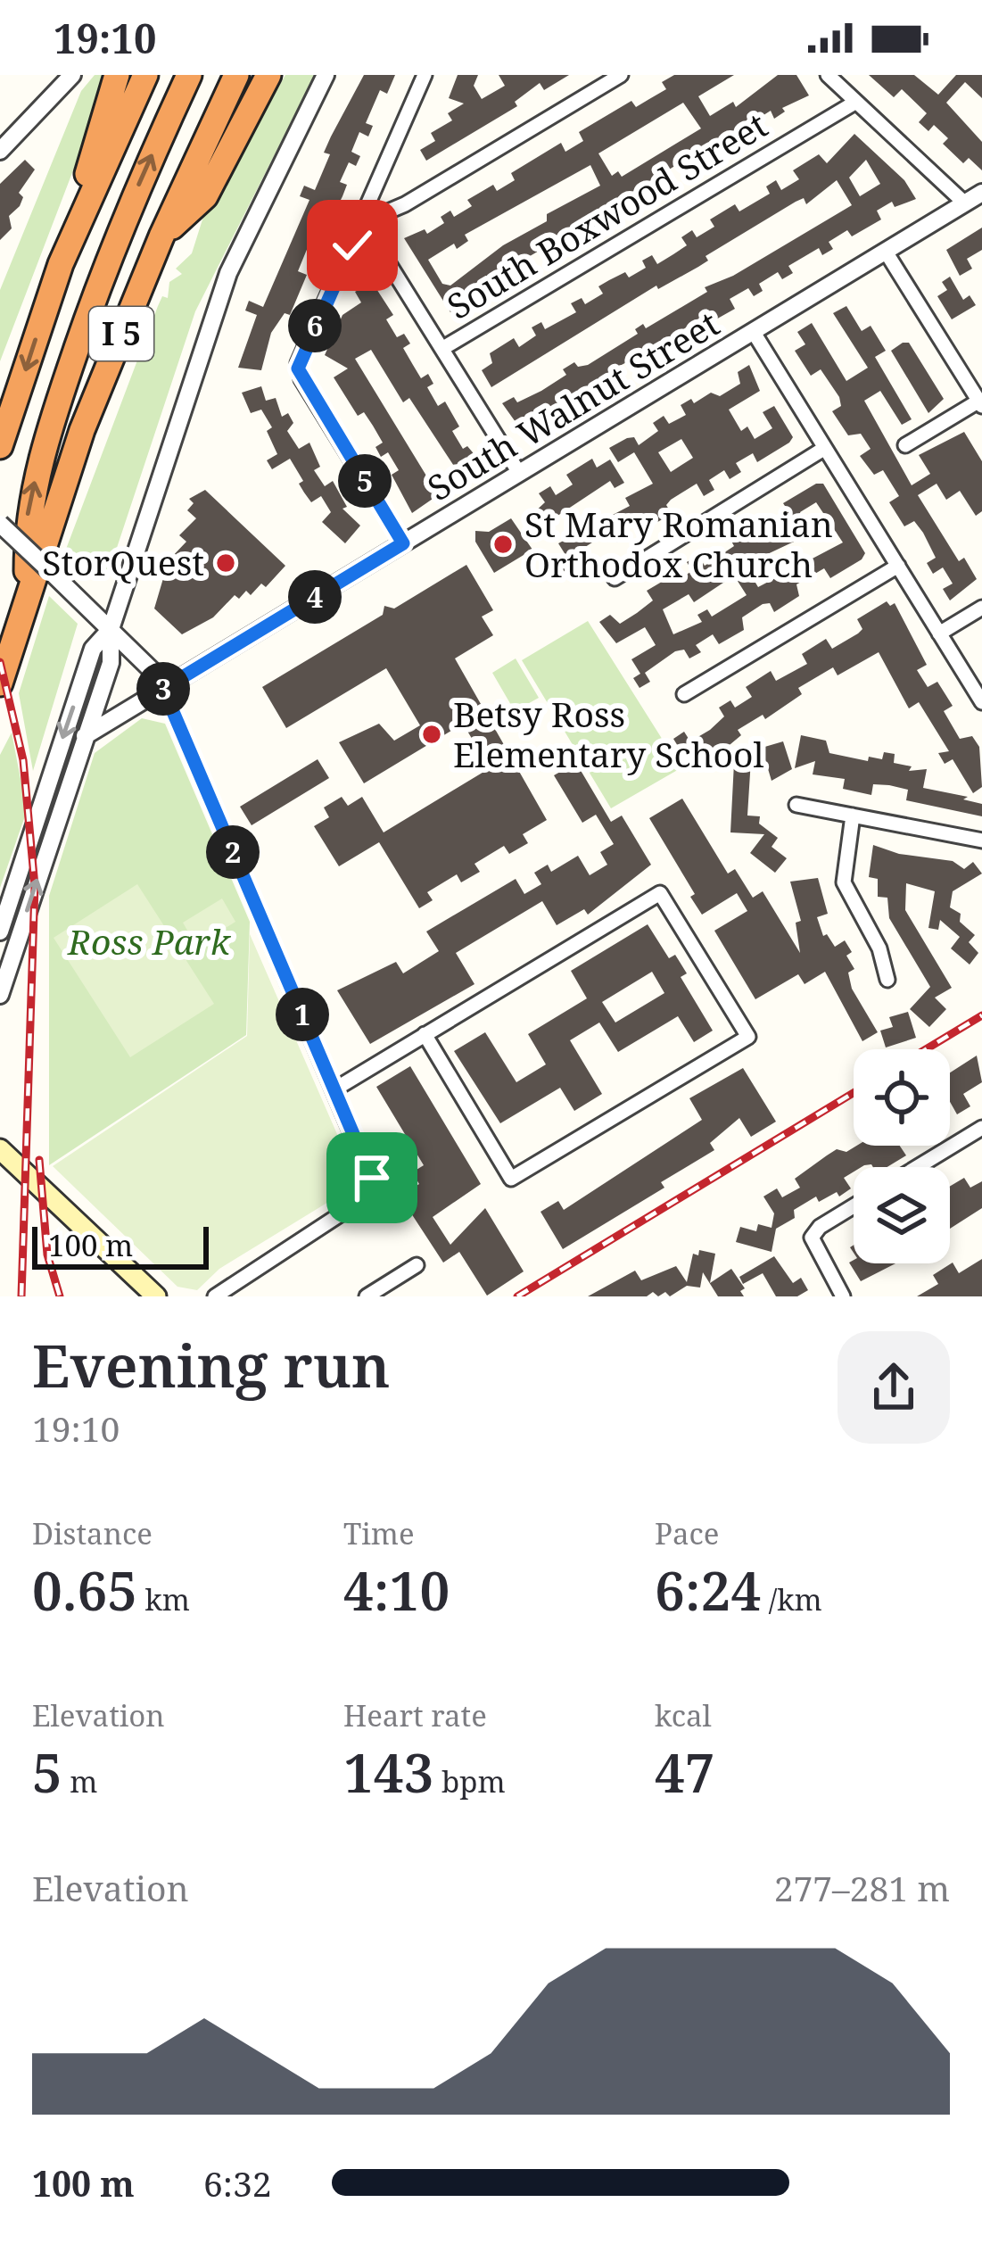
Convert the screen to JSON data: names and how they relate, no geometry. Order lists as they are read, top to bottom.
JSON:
{
  "streets": {
    "highway": ["I 5"],
    "street": ["South Boxwood Street", "South Walnut Street"]
  },
  "parks": ["Ross Park"],
  "places": ["St Mary Romanian Orthodox Church", "StorQuest", "Betsy Ross Elementary School"],
  "scale_bar": "100 m",
  "page": {
    "status": "19:10",
    "pins": [
      "6",
      "5",
      "4",
      "3",
      "2",
      "1"
    ],
    "scale": "100 m",
    "heading": ["Evening run", "19:10"],
    "stats": [
      ["Distance", "0.65 km"],
      ["Time", "4:10"],
      ["Pace", "6:24 /km"],
      ["Elevation", "5 m"],
      ["Heart rate", "143 bpm"],
      ["kcal", "47"]
    ],
    "chart": ["Elevation", "277–281 m"],
    "list": [
      {
        "name": "100 m",
        "note": "6:32"
      }
    ]
  }
}
